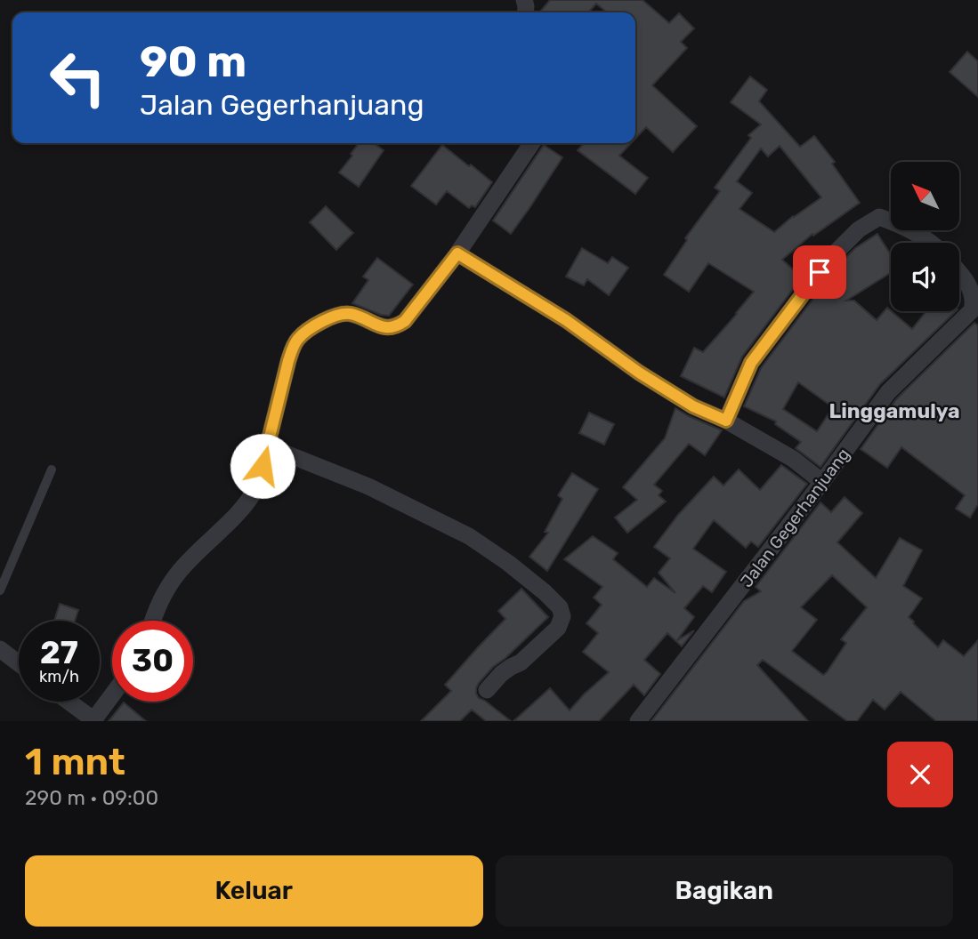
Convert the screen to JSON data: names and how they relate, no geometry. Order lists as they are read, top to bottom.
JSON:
{
  "streets": {
    "street": ["Jalan Gegerhanjuang"]
  },
  "districts": ["Linggamulya"],
  "north": "top left",
  "page": {
    "turn": ["90 m", "Jalan Gegerhanjuang"],
    "speed": "27 km/h",
    "limit": "30",
    "heading": ["1 mnt", "290 m · 09:00"],
    "buttons": ["Keluar", "Bagikan"]
  }
}
